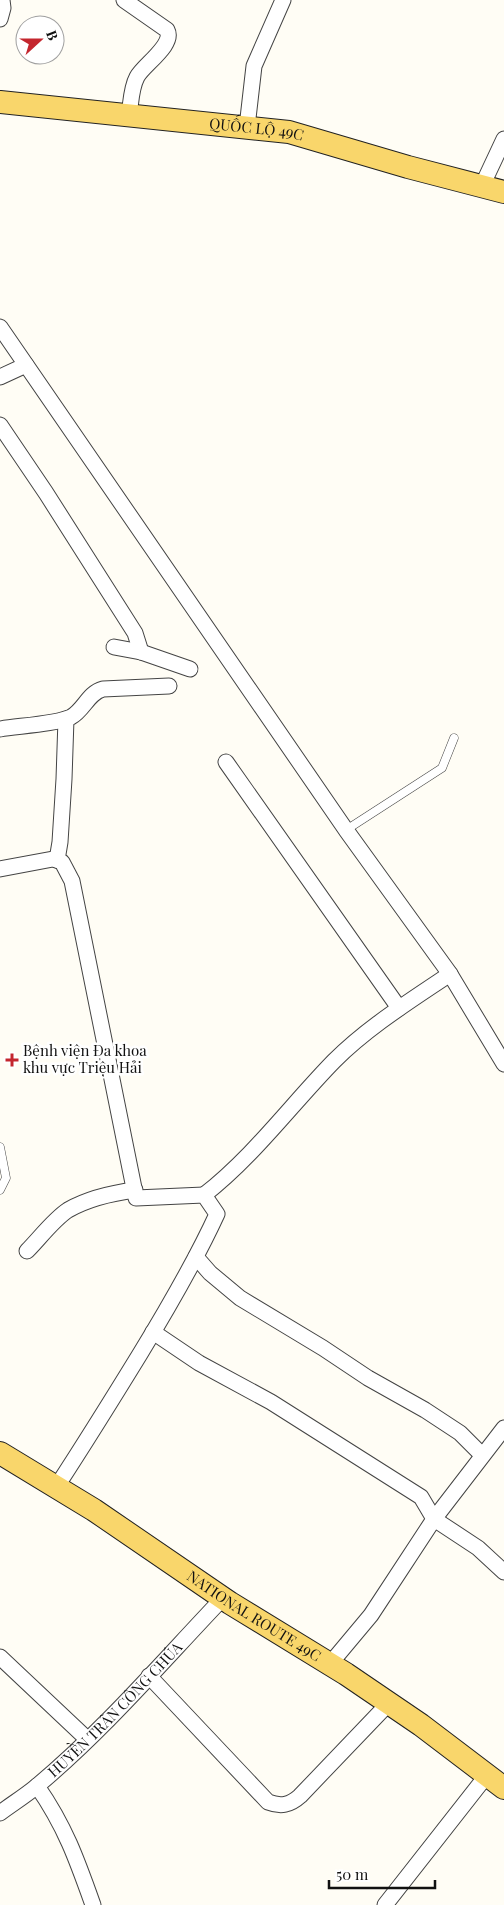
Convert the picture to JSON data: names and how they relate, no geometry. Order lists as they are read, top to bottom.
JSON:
{
  "streets": {
    "main road": ["QUỐC LỘ 49C", "NATIONAL ROUTE 49C"],
    "street": ["HUYỀN TRÂN CÔNG CHÚA"]
  },
  "crossings": [
    ["NATIONAL ROUTE 49C", "HUYỀN TRÂN CÔNG CHÚA"]
  ],
  "places": {
    "health": ["Bệnh viện Đa khoa khu vực Triệu Hải"]
  },
  "scale_bar": "50 m",
  "north": "right"
}
